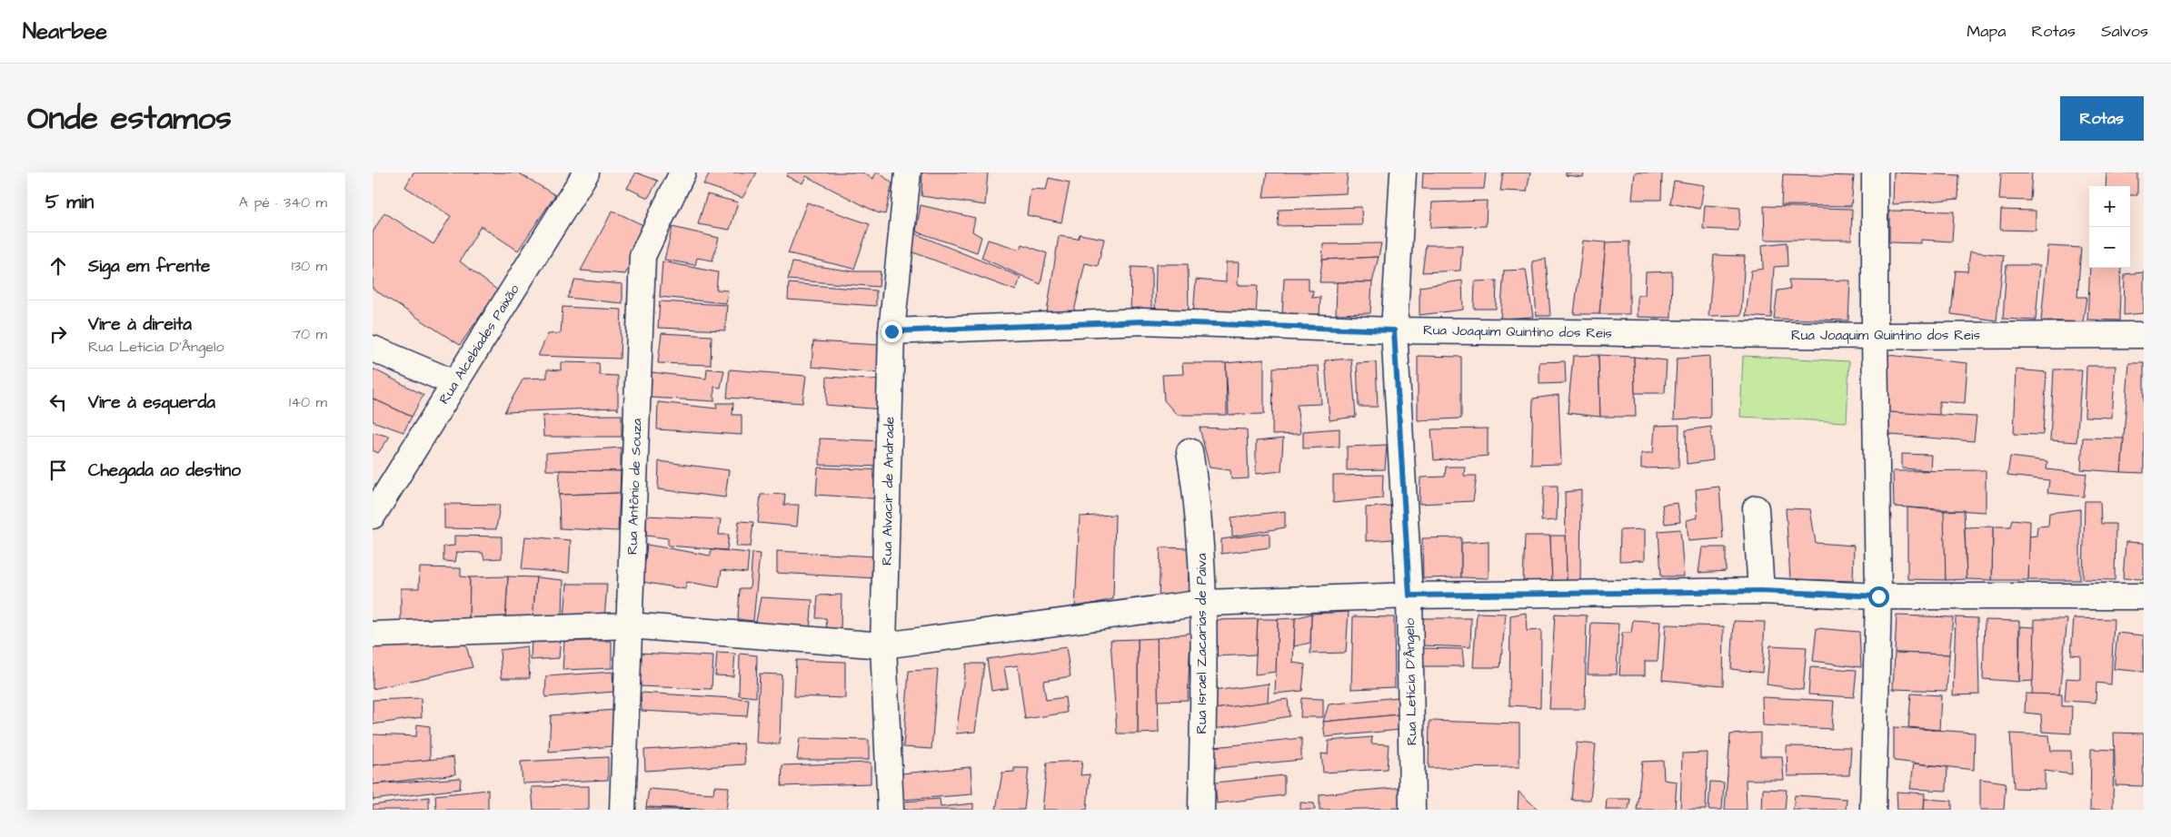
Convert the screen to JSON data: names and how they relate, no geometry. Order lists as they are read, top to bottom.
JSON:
{
  "streets": {
    "street": [
      "Rua Joaquim Quintino dos Reis",
      "Rua Alcebíades Paixão",
      "Rua Antônio de Souza",
      "Rua Alvacir de Andrade",
      "Rua Israel Zacarias de Paiva",
      "Rua Letícia D'Ângelo"
    ]
  },
  "crossings": [
    ["Rua Joaquim Quintino dos Reis", "Rua Alvacir de Andrade"],
    ["Rua Joaquim Quintino dos Reis", "Rua Letícia D'Ângelo"]
  ],
  "page": {
    "header": "Nearbee",
    "nav": ["Mapa", "Rotas", "Salvos"],
    "title": "Onde estamos",
    "buttons": "Rotas",
    "heading": ["5 min", "A pé · 340 m"],
    "map_buttons": ["+", "−"],
    "list": [
      ["Siga em frente", "130 m"],
      ["Vire à direita", "Rua Letícia D'Ângelo", "70 m"],
      ["Vire à esquerda", "140 m"],
      "Chegada ao destino"
    ]
  }
}
